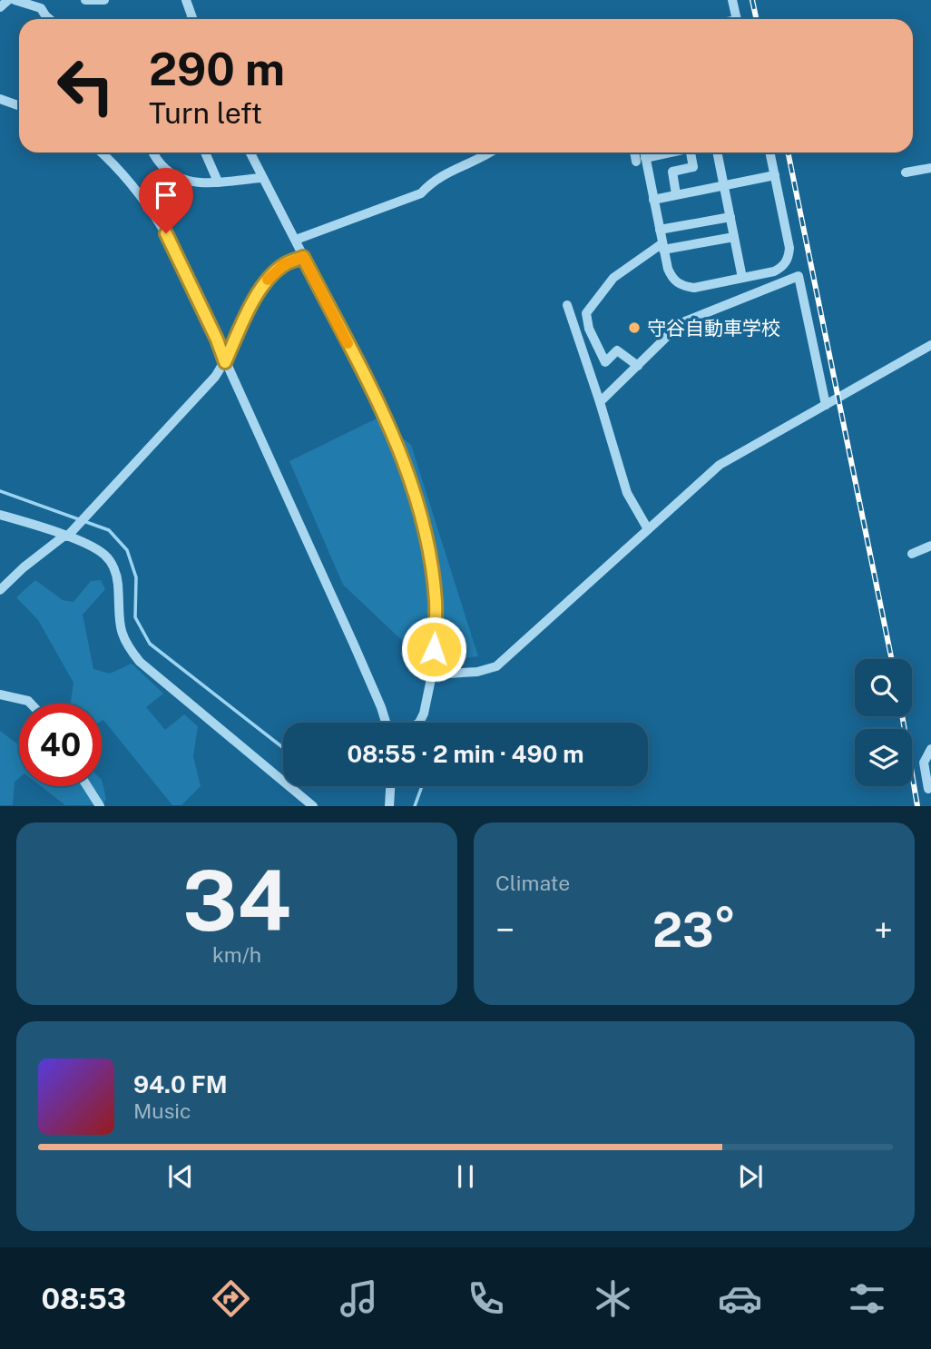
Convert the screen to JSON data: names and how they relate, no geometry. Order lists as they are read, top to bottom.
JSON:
{
  "places": ["守谷自動車学校"],
  "page": {
    "turn": ["290 m", "Turn left"],
    "limit": "40",
    "trip": "08:55 · 2 min · 490 m",
    "tile": [
      ["34", "km/h"],
      "Climate"
    ],
    "heat": ["−", "23°", "+"],
    "song": ["94.0 FM", "Music"],
    "tabs": "08:53"
  }
}
